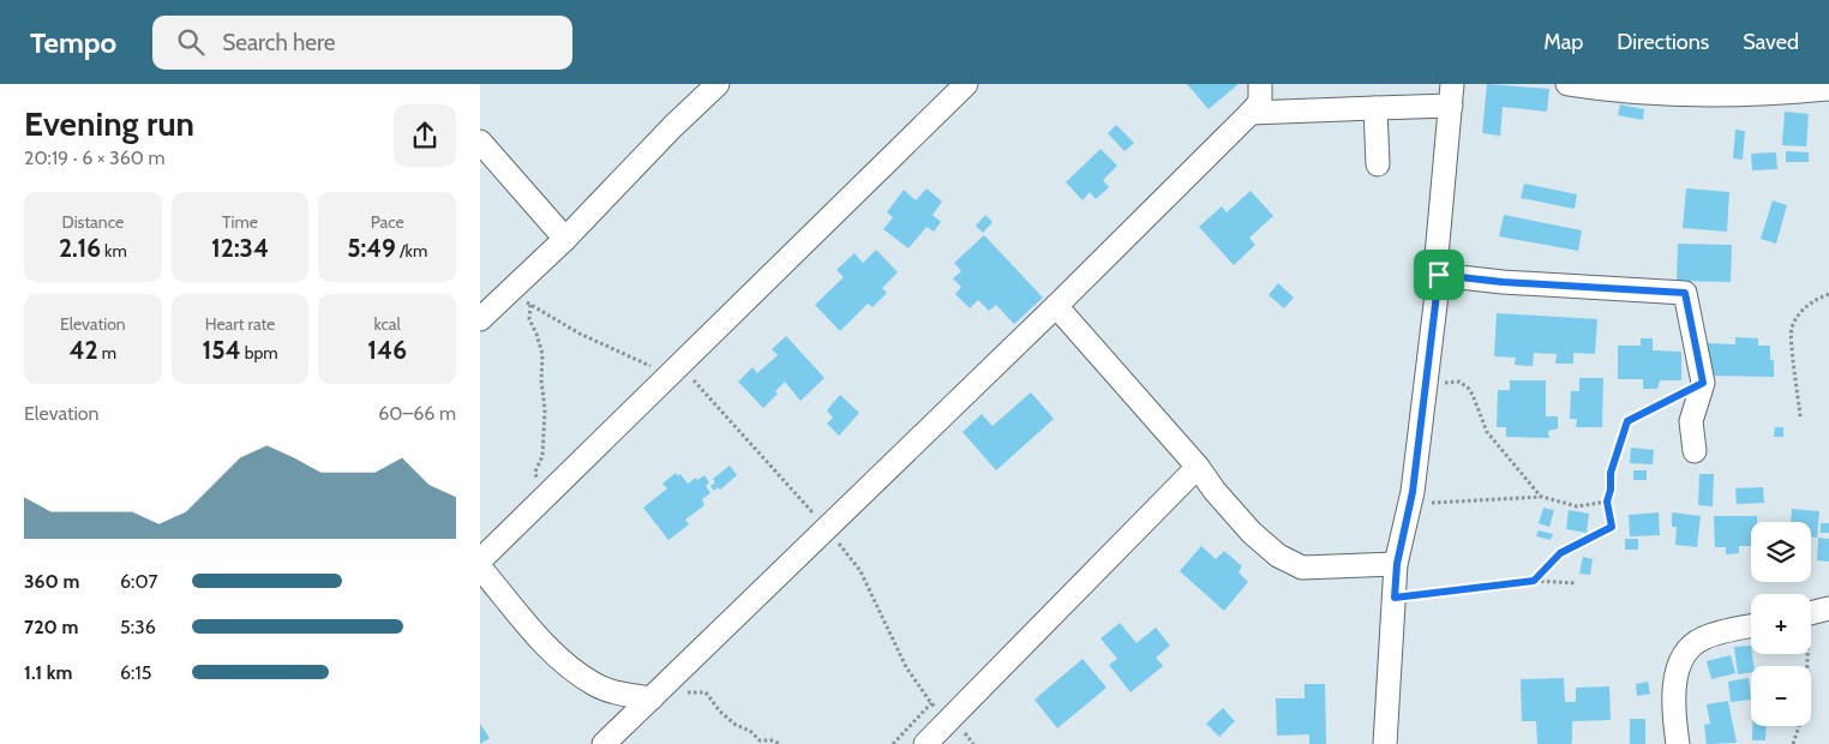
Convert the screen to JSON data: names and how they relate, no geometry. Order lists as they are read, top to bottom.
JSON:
{
  "page": {
    "header": "Tempo",
    "search": "Search here",
    "nav": ["Map", "Directions", "Saved"],
    "heading": ["Evening run", "20:19 · 6 × 360 m"],
    "stats": [
      ["Distance", "2.16 km"],
      ["Time", "12:34"],
      ["Pace", "5:49 /km"],
      ["Elevation", "42 m"],
      ["Heart rate", "154 bpm"],
      ["kcal", "146"]
    ],
    "chart": ["Elevation", "60–66 m"],
    "map_buttons": ["+", "−"],
    "list": [
      {
        "name": "360 m",
        "note": "6:07"
      },
      {
        "name": "720 m",
        "note": "5:36"
      },
      {
        "name": "1.1 km",
        "note": "6:15"
      }
    ]
  }
}
